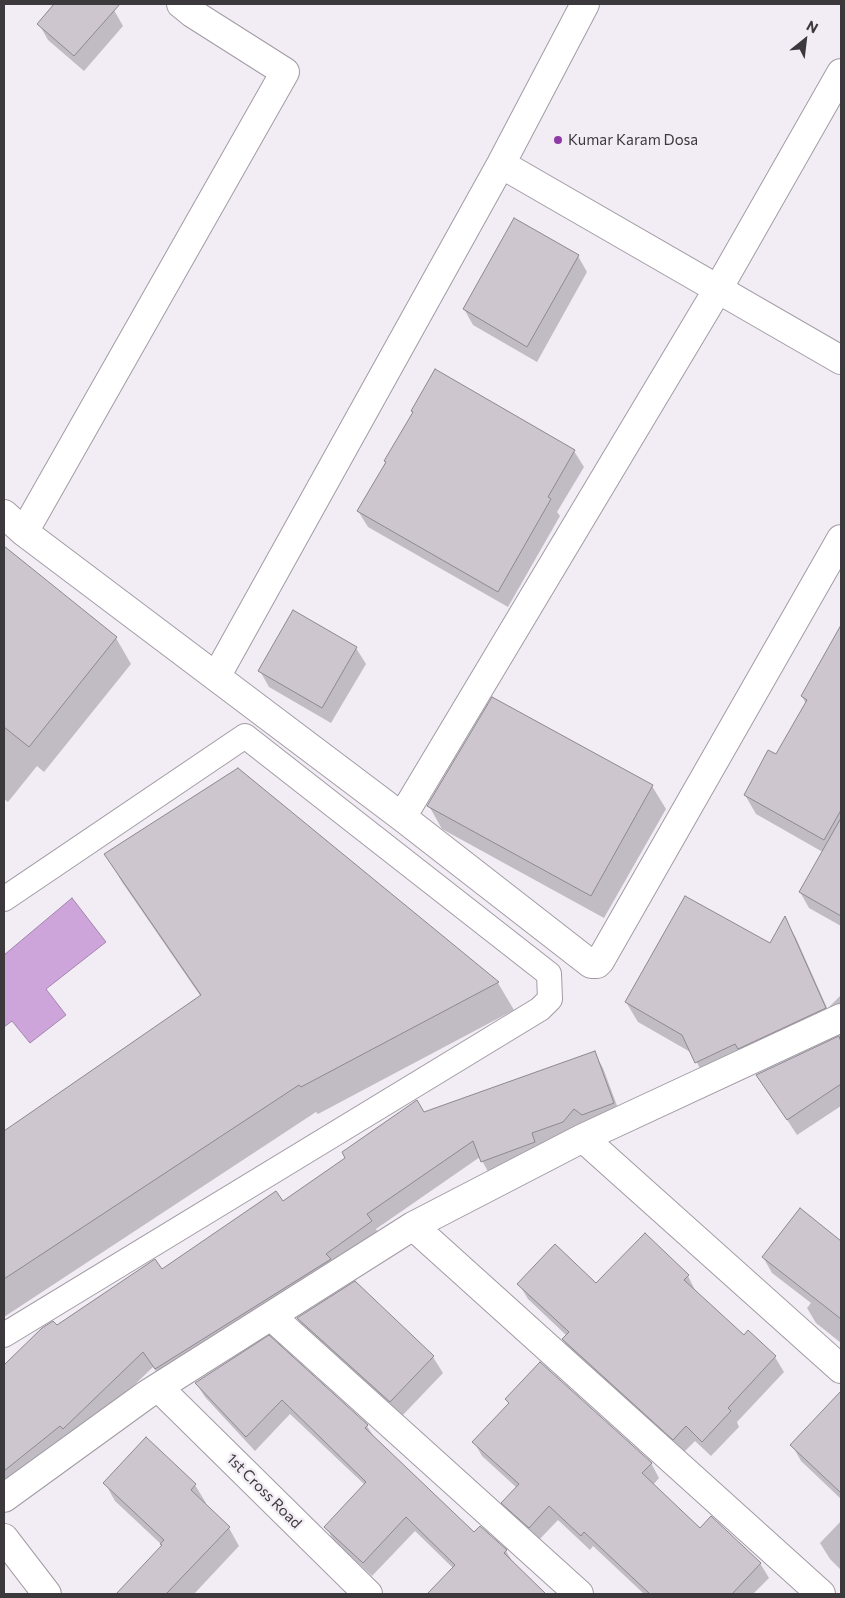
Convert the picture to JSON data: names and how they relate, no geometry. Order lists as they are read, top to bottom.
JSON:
{
  "streets": {
    "street": ["1st Cross Road"]
  },
  "places": ["Kumar Karam Dosa"],
  "north": "top right"
}
